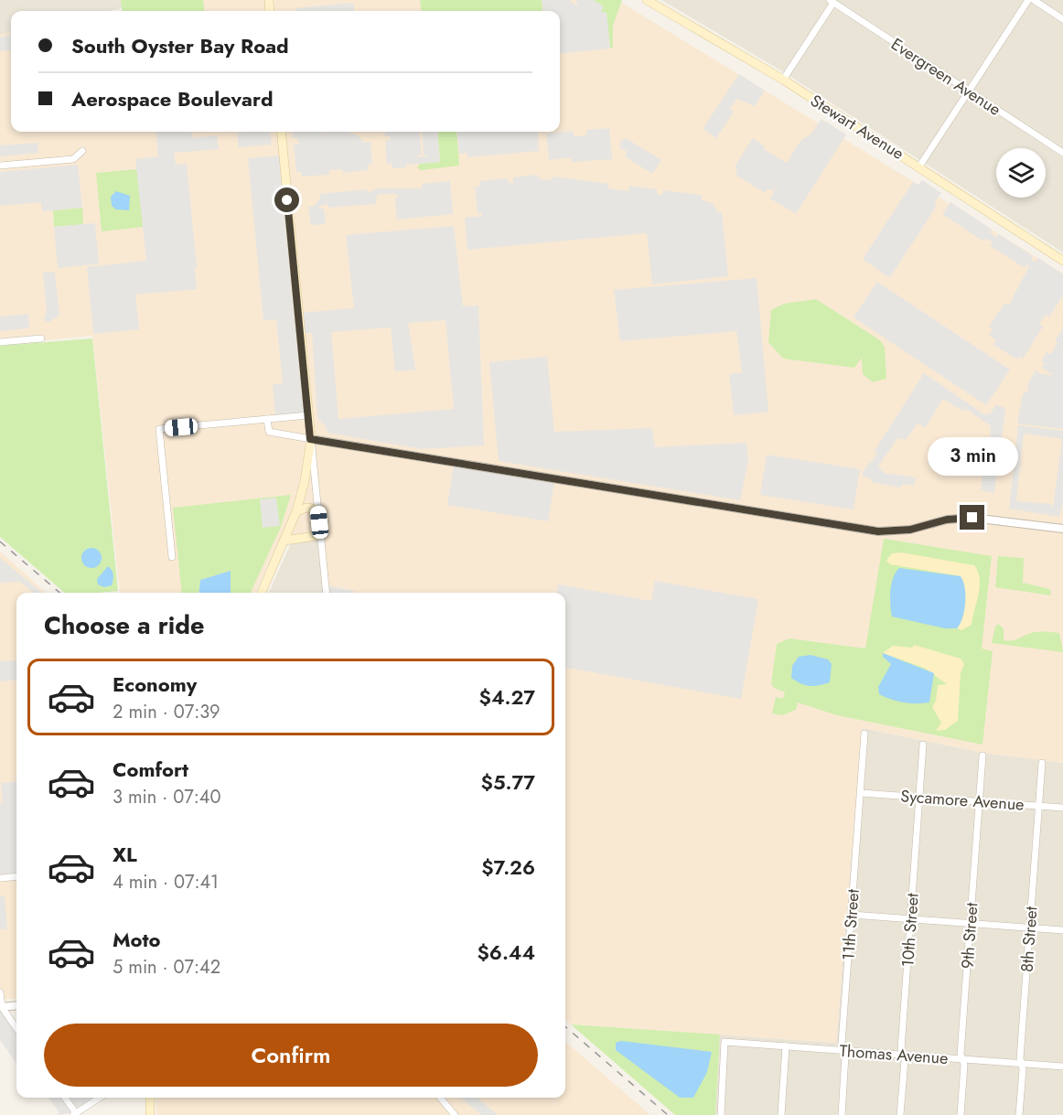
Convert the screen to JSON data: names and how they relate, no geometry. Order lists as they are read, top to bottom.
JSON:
{
  "streets": {
    "main road": ["Stewart Avenue"],
    "street": [
      "Evergreen Avenue",
      "Sycamore Avenue",
      "11th Street",
      "10th Street",
      "9th Street",
      "8th Street",
      "Thomas Avenue"
    ]
  },
  "crossings": [
    ["Sycamore Avenue", "11th Street"],
    ["Sycamore Avenue", "10th Street"],
    ["Sycamore Avenue", "9th Street"],
    ["Sycamore Avenue", "8th Street"],
    ["11th Street", "Thomas Avenue"],
    ["10th Street", "Thomas Avenue"],
    ["9th Street", "Thomas Avenue"],
    ["8th Street", "Thomas Avenue"]
  ],
  "page": {
    "banner": ["South Oyster Bay Road", "Aerospace Boulevard"],
    "bubble": "3 min",
    "heading": "Choose a ride",
    "list": [
      {
        "name": "Economy",
        "note": "2 min · 07:39",
        "value": "$4.27"
      },
      {
        "name": "Comfort",
        "note": "3 min · 07:40",
        "value": "$5.77"
      },
      {
        "name": "XL",
        "note": "4 min · 07:41",
        "value": "$7.26"
      },
      {
        "name": "Moto",
        "note": "5 min · 07:42",
        "value": "$6.44"
      }
    ],
    "buttons": "Confirm"
  }
}
